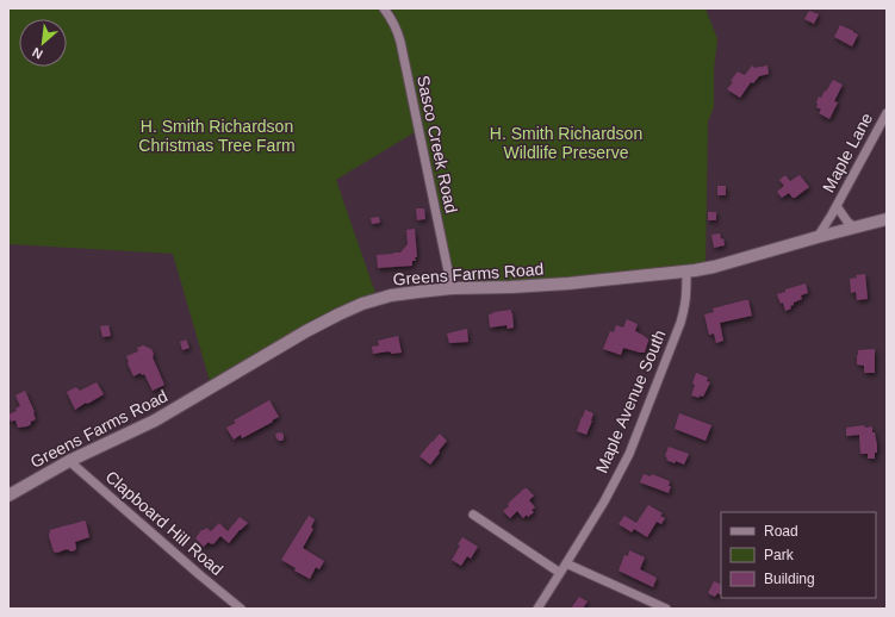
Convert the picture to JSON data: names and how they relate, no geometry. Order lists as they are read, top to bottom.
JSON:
{
  "streets": {
    "street": [
      "Sasco Creek Road",
      "Maple Lane",
      "Greens Farms Road",
      "Maple Avenue South",
      "Clapboard Hill Road"
    ]
  },
  "crossings": [
    ["Sasco Creek Road", "Greens Farms Road"],
    ["Maple Lane", "Greens Farms Road"],
    ["Greens Farms Road", "Maple Avenue South"],
    ["Greens Farms Road", "Clapboard Hill Road"]
  ],
  "parks": ["H. Smith Richardson Christmas Tree Farm", "H. Smith Richardson Wildlife Preserve"],
  "legend": ["Road", "Park", "Building"],
  "north": "bottom left"
}
